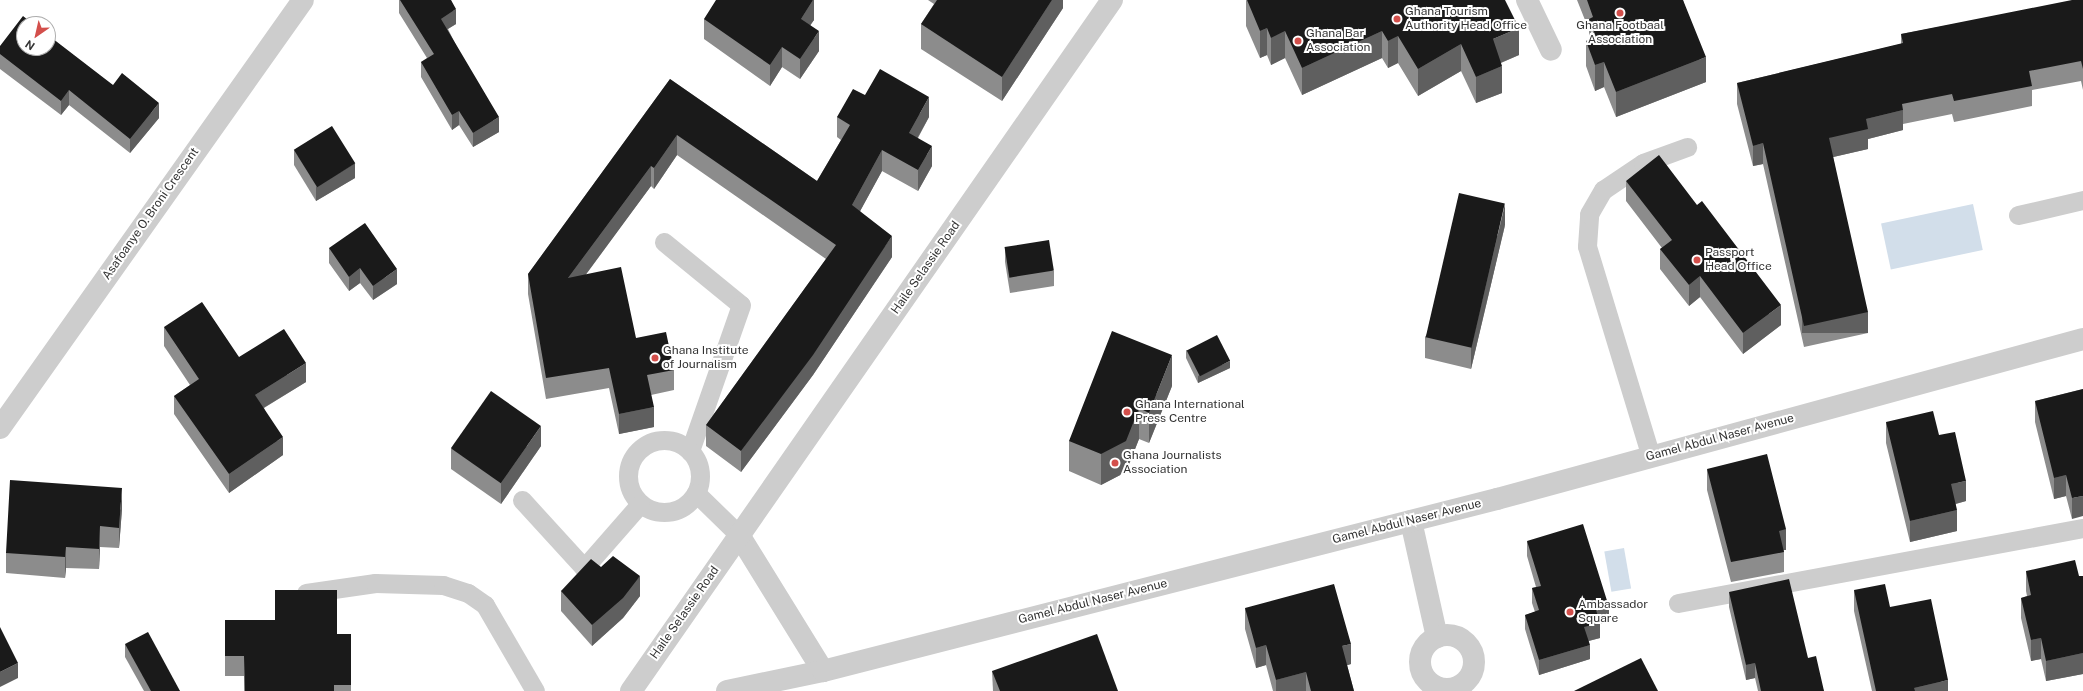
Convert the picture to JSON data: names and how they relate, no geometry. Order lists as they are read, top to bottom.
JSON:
{
  "streets": {
    "street": ["Asafoanye O. Broni Crescent", "Haile Selassie Road", "Gamel Abdul Naser Avenue"]
  },
  "places": [
    "Ghana Footbaal Association",
    "Ghana Tourism Authority Head Office",
    "Ghana Bar Association",
    "Passport Head Office",
    "Ghana Institute of Journalism",
    "Ghana International Press Centre",
    "Ghana Journalists Association",
    "Ambassador Square"
  ],
  "north": "bottom left"
}
